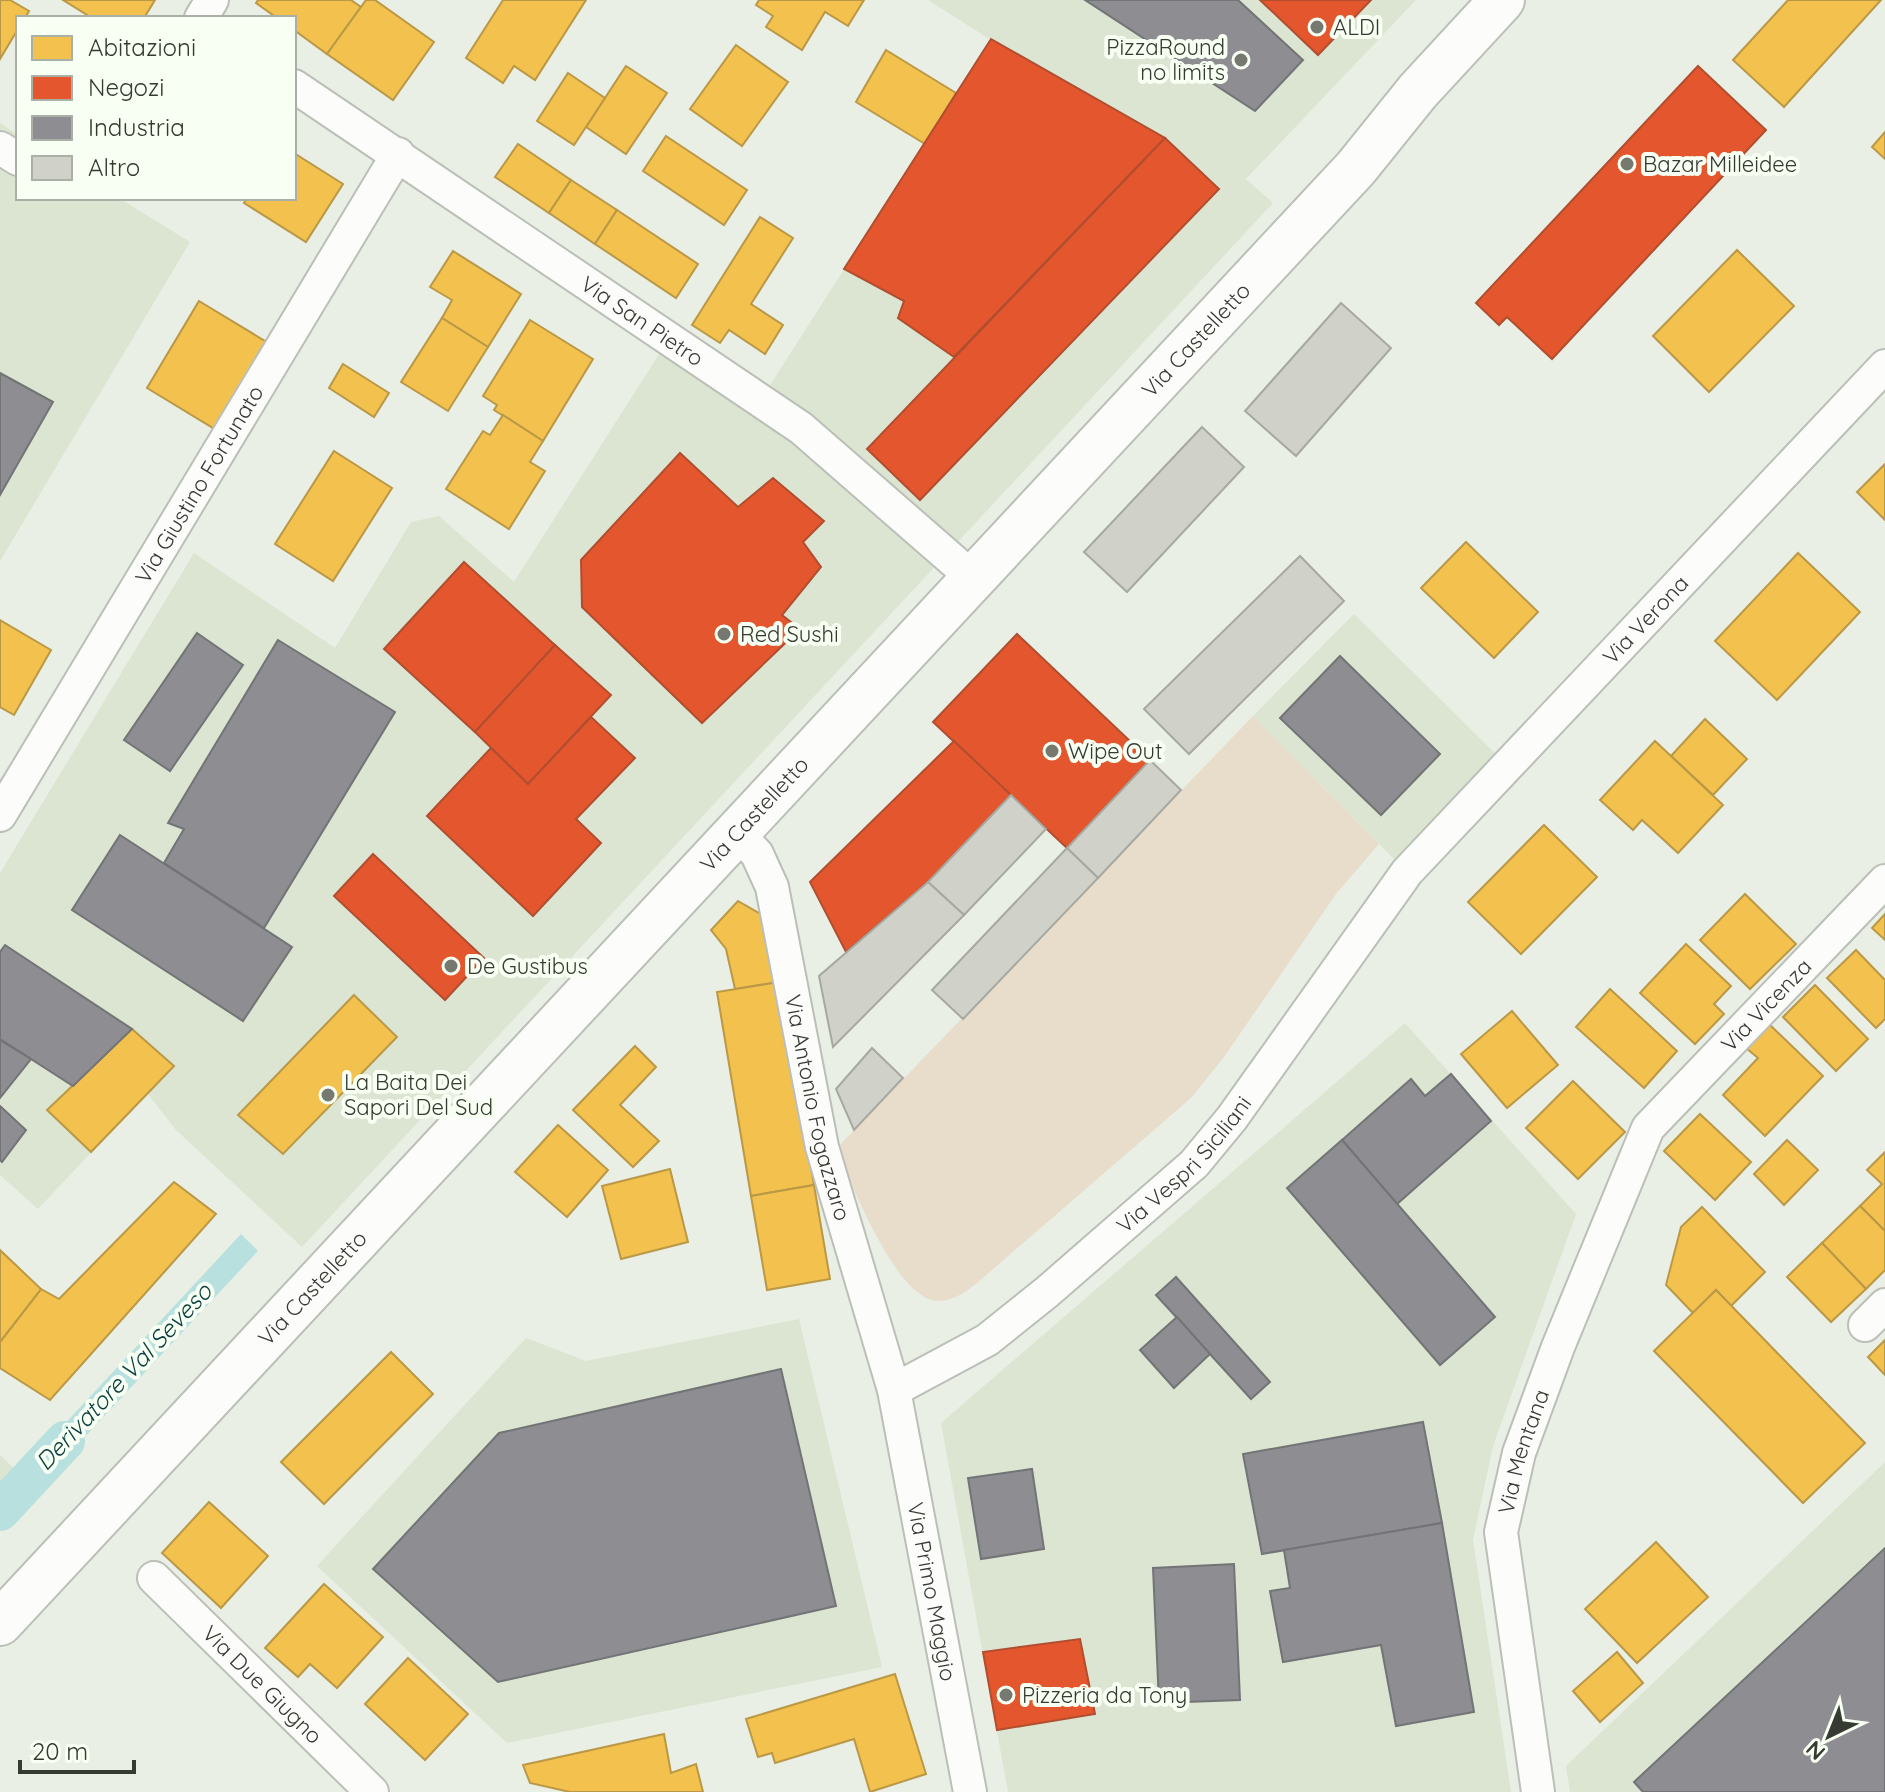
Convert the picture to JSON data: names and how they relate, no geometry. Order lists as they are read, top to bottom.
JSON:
{
  "streets": {
    "main road": ["Via Castelletto"],
    "street": [
      "Via San Pietro",
      "Via Giustino Fortunato",
      "Via Verona",
      "Via Vicenza",
      "Via Antonio Fogazzaro",
      "Via Vespri Siciliani",
      "Via Mentana",
      "Via Primo Maggio",
      "Via Due Giugno"
    ]
  },
  "crossings": [
    ["Via San Pietro", "Via Castelletto"],
    ["Via San Pietro", "Via Giustino Fortunato"],
    ["Via Castelletto", "Via Antonio Fogazzaro"],
    ["Via Verona", "Via Vespri Siciliani"],
    ["Via Vicenza", "Via Mentana"],
    ["Via Antonio Fogazzaro", "Via Vespri Siciliani"],
    ["Via Antonio Fogazzaro", "Via Primo Maggio"],
    ["Via Vespri Siciliani", "Via Primo Maggio"]
  ],
  "water": ["Derivatore Val Seveso"],
  "places": [
    "ALDI",
    "PizzaRound no limits",
    "Bazar Milleidee",
    "Red Sushi",
    "Wipe Out",
    "De Gustibus",
    "La Baita Dei Sapori Del Sud",
    "Pizzeria da Tony"
  ],
  "legend": [
    "Abitazioni",
    "Negozi",
    "Industria",
    "Altro"
  ],
  "scale_bar": "20 m",
  "north": "bottom left"
}
